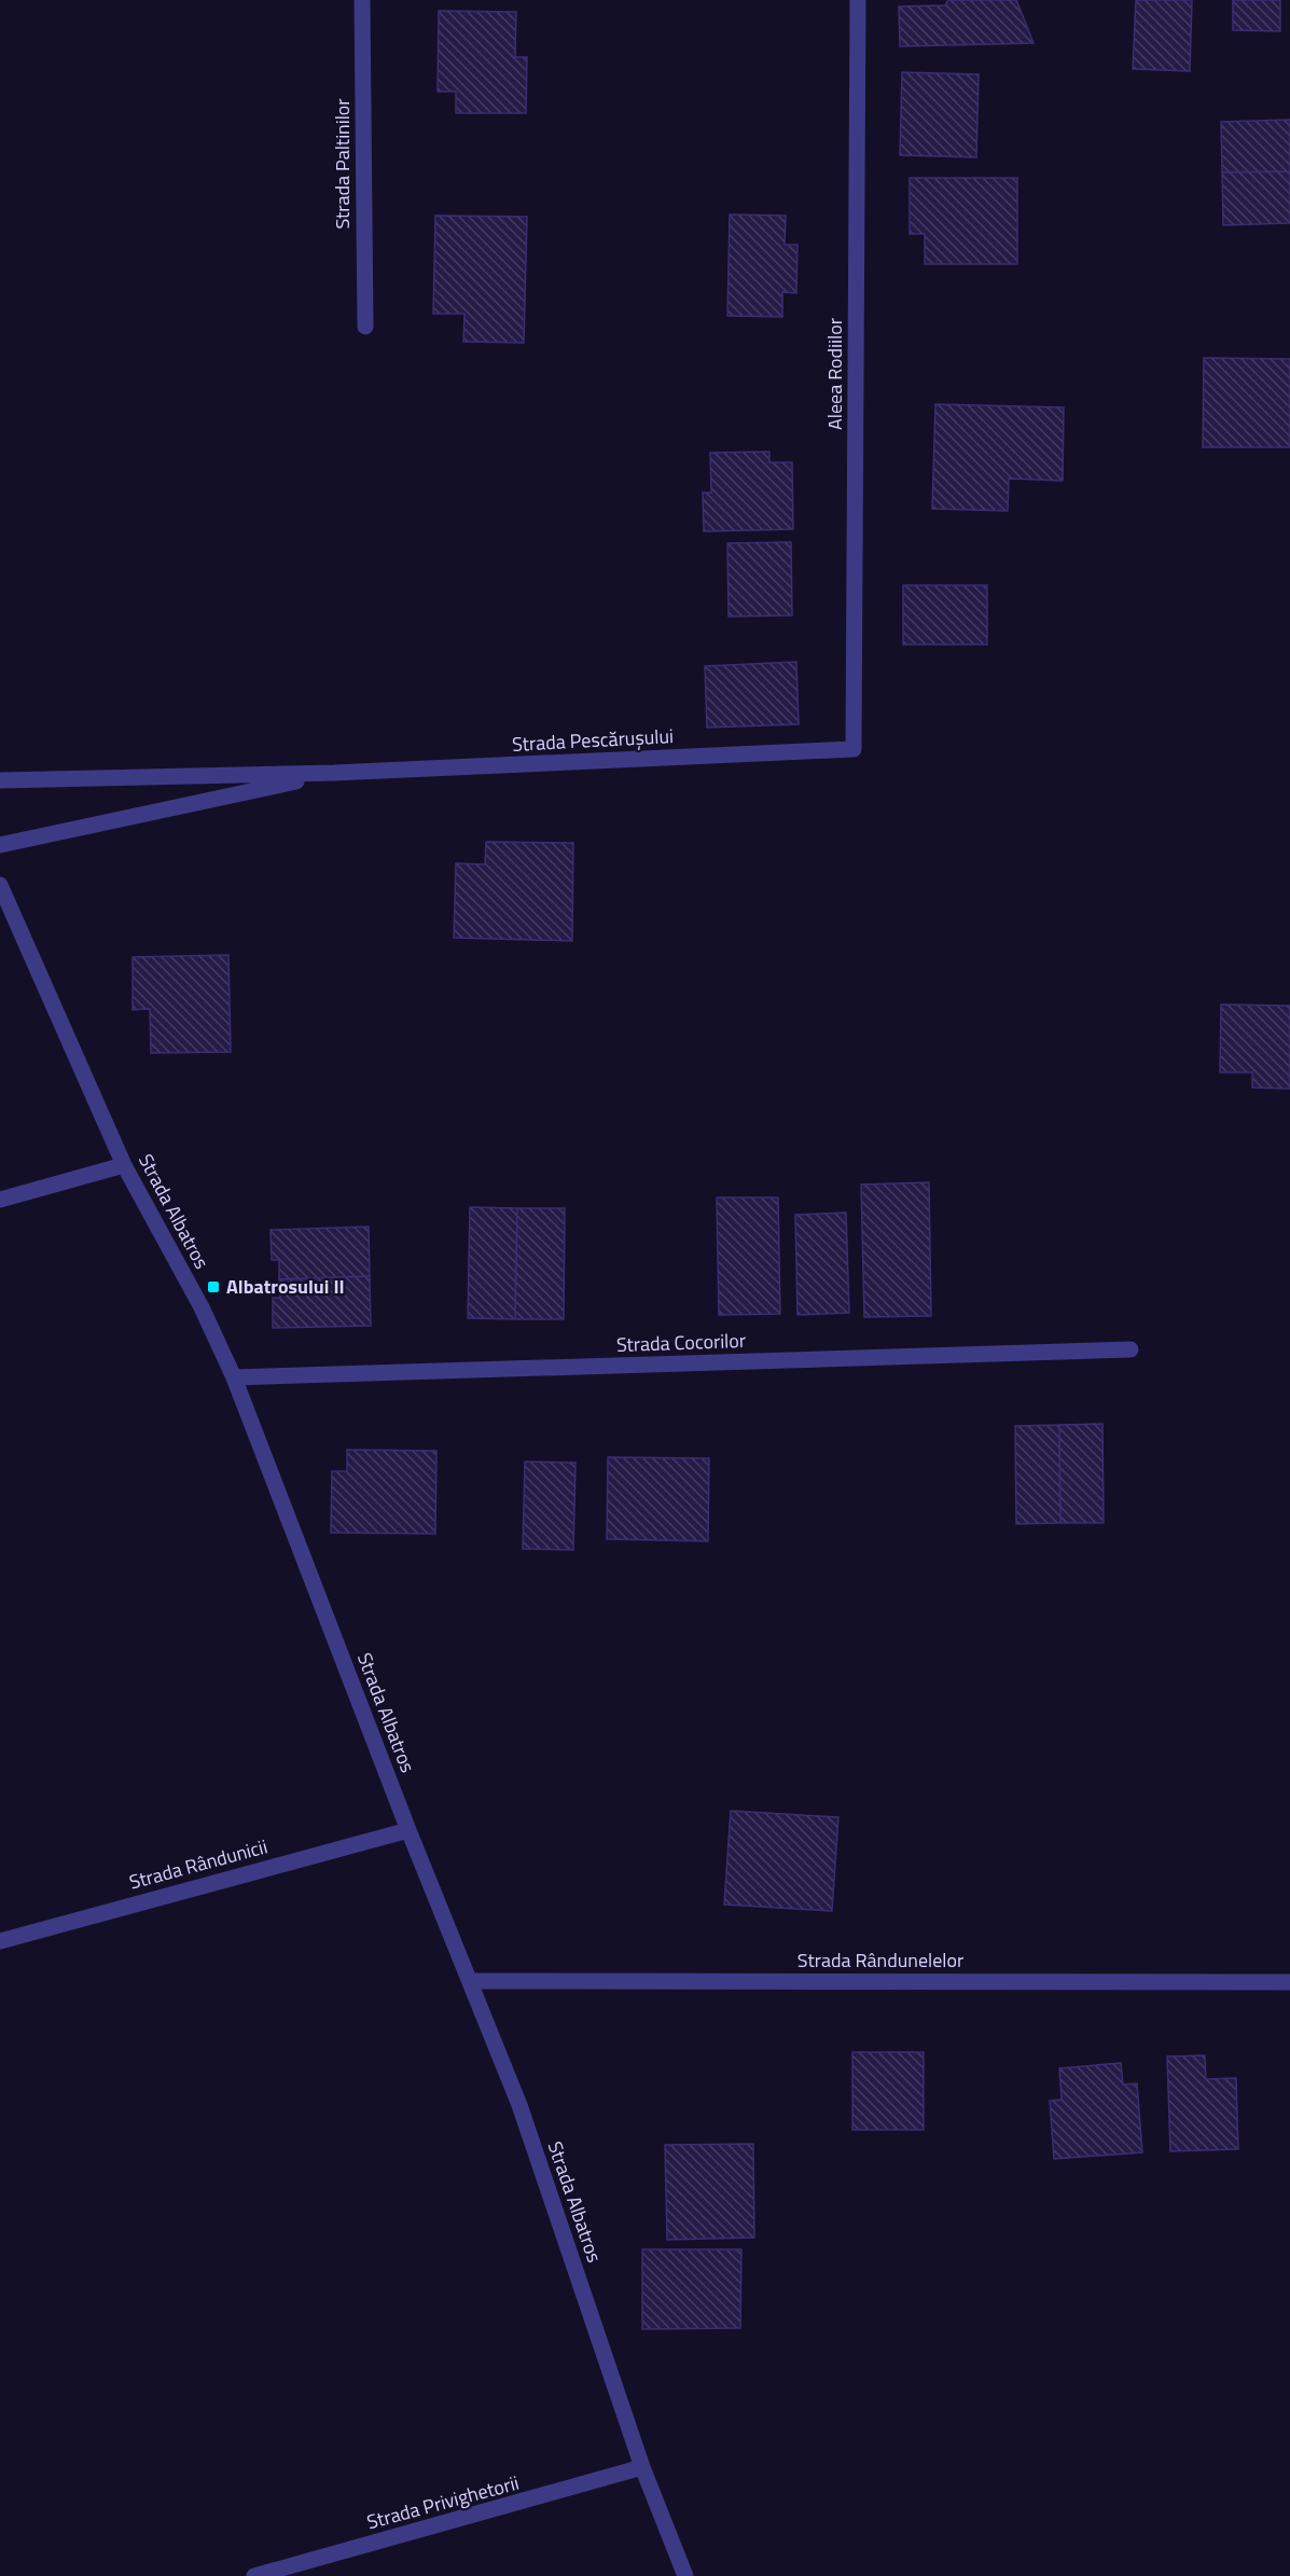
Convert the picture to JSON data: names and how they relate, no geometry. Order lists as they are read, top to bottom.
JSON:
{
  "streets": {
    "street": [
      "Strada Paltinilor",
      "Aleea Rodiilor",
      "Strada Pescărușului",
      "Strada Albatros",
      "Strada Cocorilor",
      "Strada Rândunicii",
      "Strada Rândunelelor",
      "Strada Privighetorii"
    ]
  },
  "crossings": [
    ["Aleea Rodiilor", "Strada Pescărușului"],
    ["Strada Albatros", "Strada Cocorilor"],
    ["Strada Albatros", "Strada Rândunicii"],
    ["Strada Albatros", "Strada Rândunelelor"],
    ["Strada Albatros", "Strada Privighetorii"]
  ],
  "places": {
    "transit": ["Albatrosului II"]
  }
}
